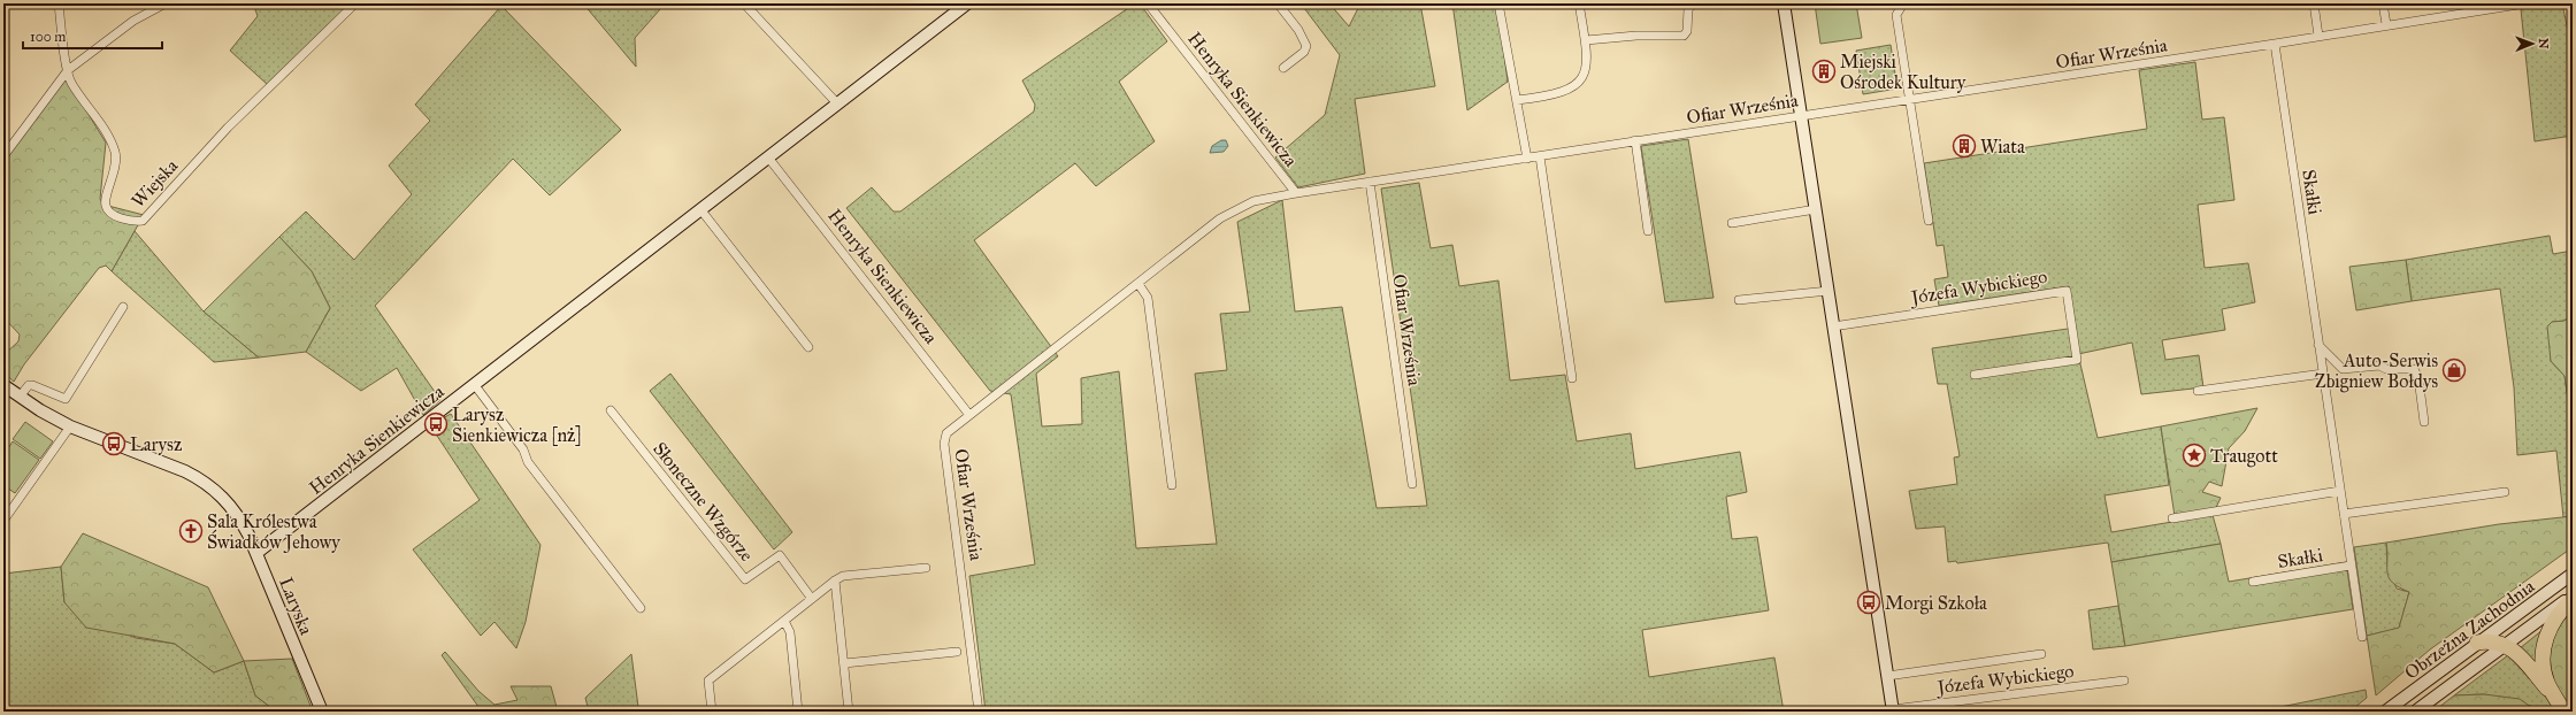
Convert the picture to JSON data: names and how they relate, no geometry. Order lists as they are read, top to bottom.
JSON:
{
  "streets": {
    "street": [
      "Ofiar Września",
      "Henryka Sienkiewicza",
      "Wiejska",
      "Skałki",
      "Józefa Wybickiego",
      "Słoneczne Wzgórze",
      "Laryska",
      "Obrzeżna Zachodnia"
    ]
  },
  "crossings": [
    ["Ofiar Września", "Henryka Sienkiewicza"],
    ["Ofiar Września", "Skałki"],
    ["Ofiar Września", "Józefa Wybickiego"],
    ["Henryka Sienkiewicza", "Laryska"]
  ],
  "places": {
    "building": ["Miejski Ośrodek Kultury", "Wiata"],
    "shop": ["Auto-Serwis Zbigniew Bołdys"],
    "bus stop": ["Larysz Sienkiewicza [nż]", "Larysz", "Morgi Szkoła"],
    "place": ["Traugott"],
    "church": ["Sala Królestwa Świadków Jehowy"]
  },
  "scale_bar": "100 m",
  "north": "right"
}
